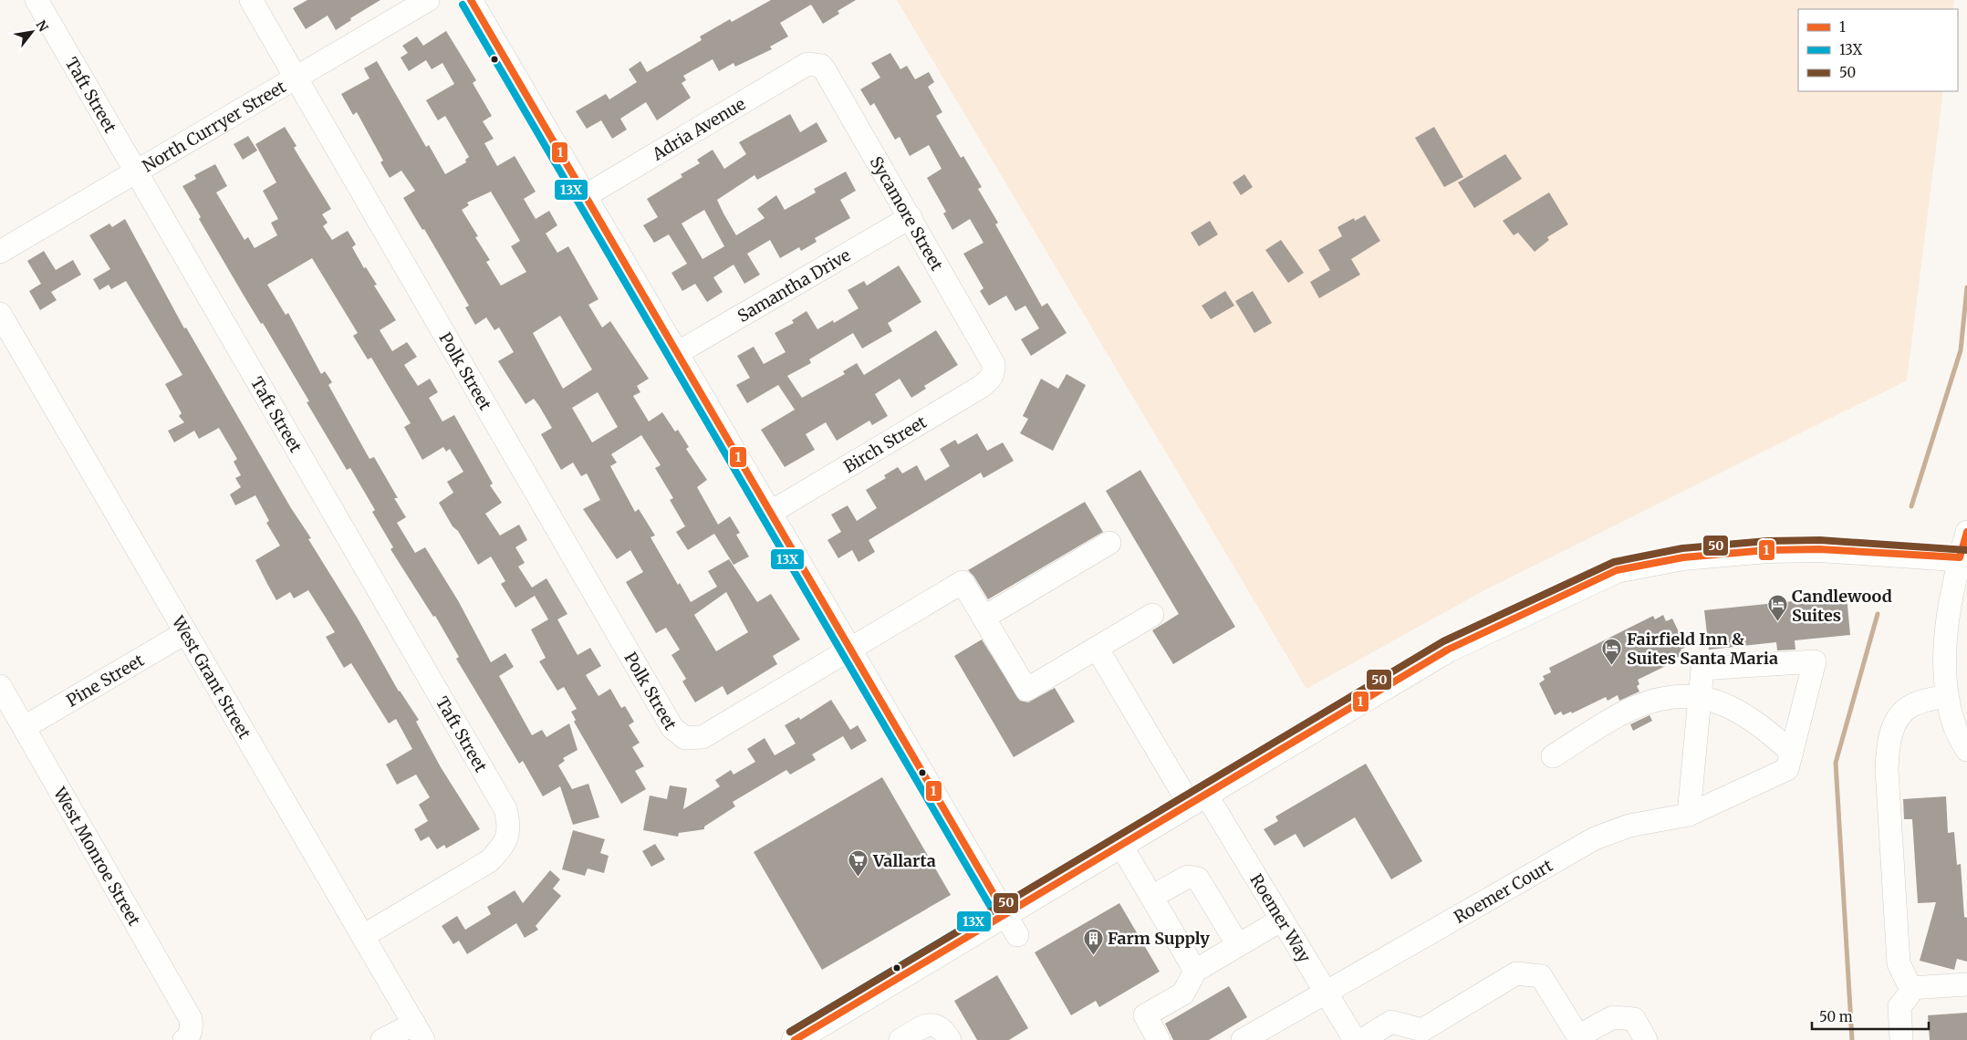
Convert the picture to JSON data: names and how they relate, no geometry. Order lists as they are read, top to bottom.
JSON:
{
  "streets": {
    "street": [
      "Taft Street",
      "North Curryer Street",
      "Adria Avenue",
      "Sycamore Street",
      "Samantha Drive",
      "Polk Street",
      "Birch Street",
      "West Grant Street",
      "Pine Street",
      "West Monroe Street",
      "Roemer Court",
      "Roemer Way"
    ]
  },
  "crossings": [
    ["Taft Street", "North Curryer Street"],
    ["Taft Street", "West Grant Street"],
    ["North Curryer Street", "Polk Street"],
    ["Adria Avenue", "Sycamore Street"],
    ["Sycamore Street", "Samantha Drive"],
    ["Sycamore Street", "Birch Street"],
    ["West Grant Street", "Pine Street"],
    ["Pine Street", "West Monroe Street"],
    ["Roemer Court", "Roemer Way"]
  ],
  "places": {
    "hotel": ["Candlewood Suites", "Fairfield Inn & Suites Santa Maria"],
    "supermarket": ["Vallarta"],
    "building": ["Farm Supply"]
  },
  "lines": ["transit line 1", "transit line 13X", "transit line 50"],
  "legend": ["1", "13X", "50"],
  "scale_bar": "50 m",
  "north": "top right"
}
